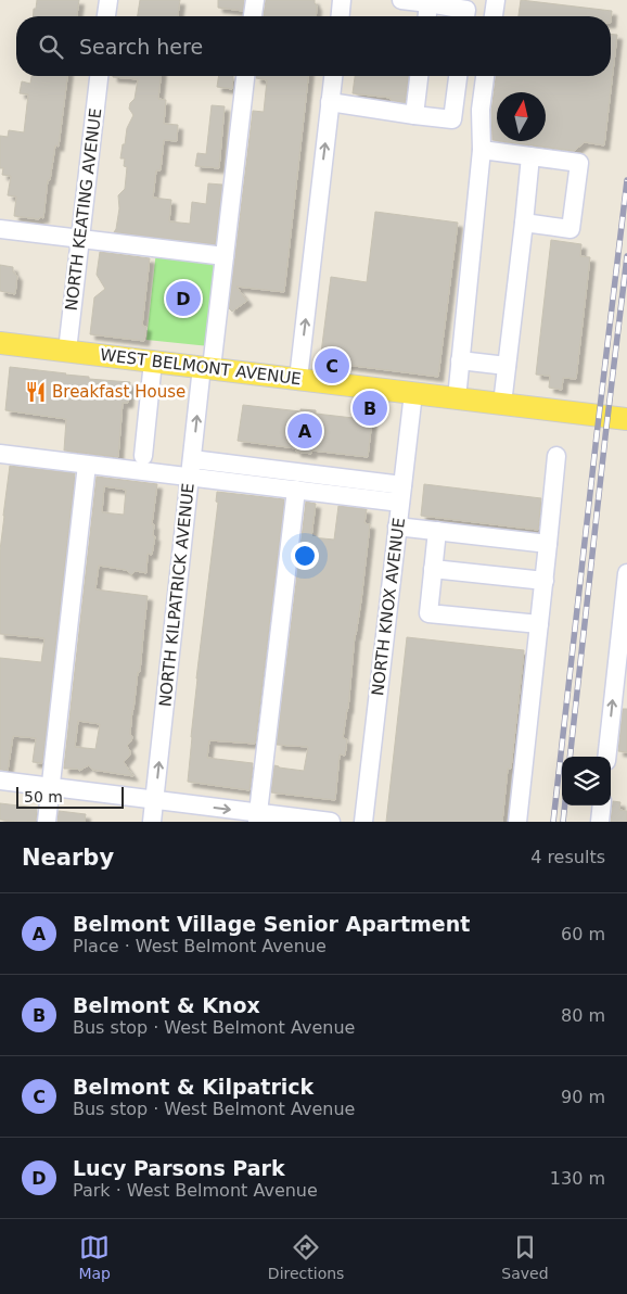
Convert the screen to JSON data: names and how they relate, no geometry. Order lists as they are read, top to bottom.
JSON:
{
  "streets": {
    "main road": ["WEST BELMONT AVENUE"],
    "street": ["NORTH KEATING AVENUE", "NORTH KILPATRICK AVENUE", "NORTH KNOX AVENUE"]
  },
  "crossings": [
    ["NORTH KEATING AVENUE", "WEST BELMONT AVENUE"],
    ["WEST BELMONT AVENUE", "NORTH KILPATRICK AVENUE"],
    ["WEST BELMONT AVENUE", "NORTH KNOX AVENUE"]
  ],
  "places": {
    "restaurant": ["Breakfast House"]
  },
  "scale_bar": "50 m",
  "north": "top",
  "page": {
    "search": "Search here",
    "pins": [
      "D",
      "C",
      "B",
      "A"
    ],
    "scale": "50 m",
    "heading": ["Nearby", "4 results"],
    "list": [
      {
        "mark": "A",
        "name": "Belmont Village Senior Apartment",
        "note": "Place · West Belmont Avenue",
        "value": "60 m"
      },
      {
        "mark": "B",
        "name": "Belmont & Knox",
        "note": "Bus stop · West Belmont Avenue",
        "value": "80 m"
      },
      {
        "mark": "C",
        "name": "Belmont & Kilpatrick",
        "note": "Bus stop · West Belmont Avenue",
        "value": "90 m"
      },
      {
        "mark": "D",
        "name": "Lucy Parsons Park",
        "note": "Park · West Belmont Avenue",
        "value": "130 m"
      }
    ],
    "nav": ["Map", "Directions", "Saved"]
  }
}
